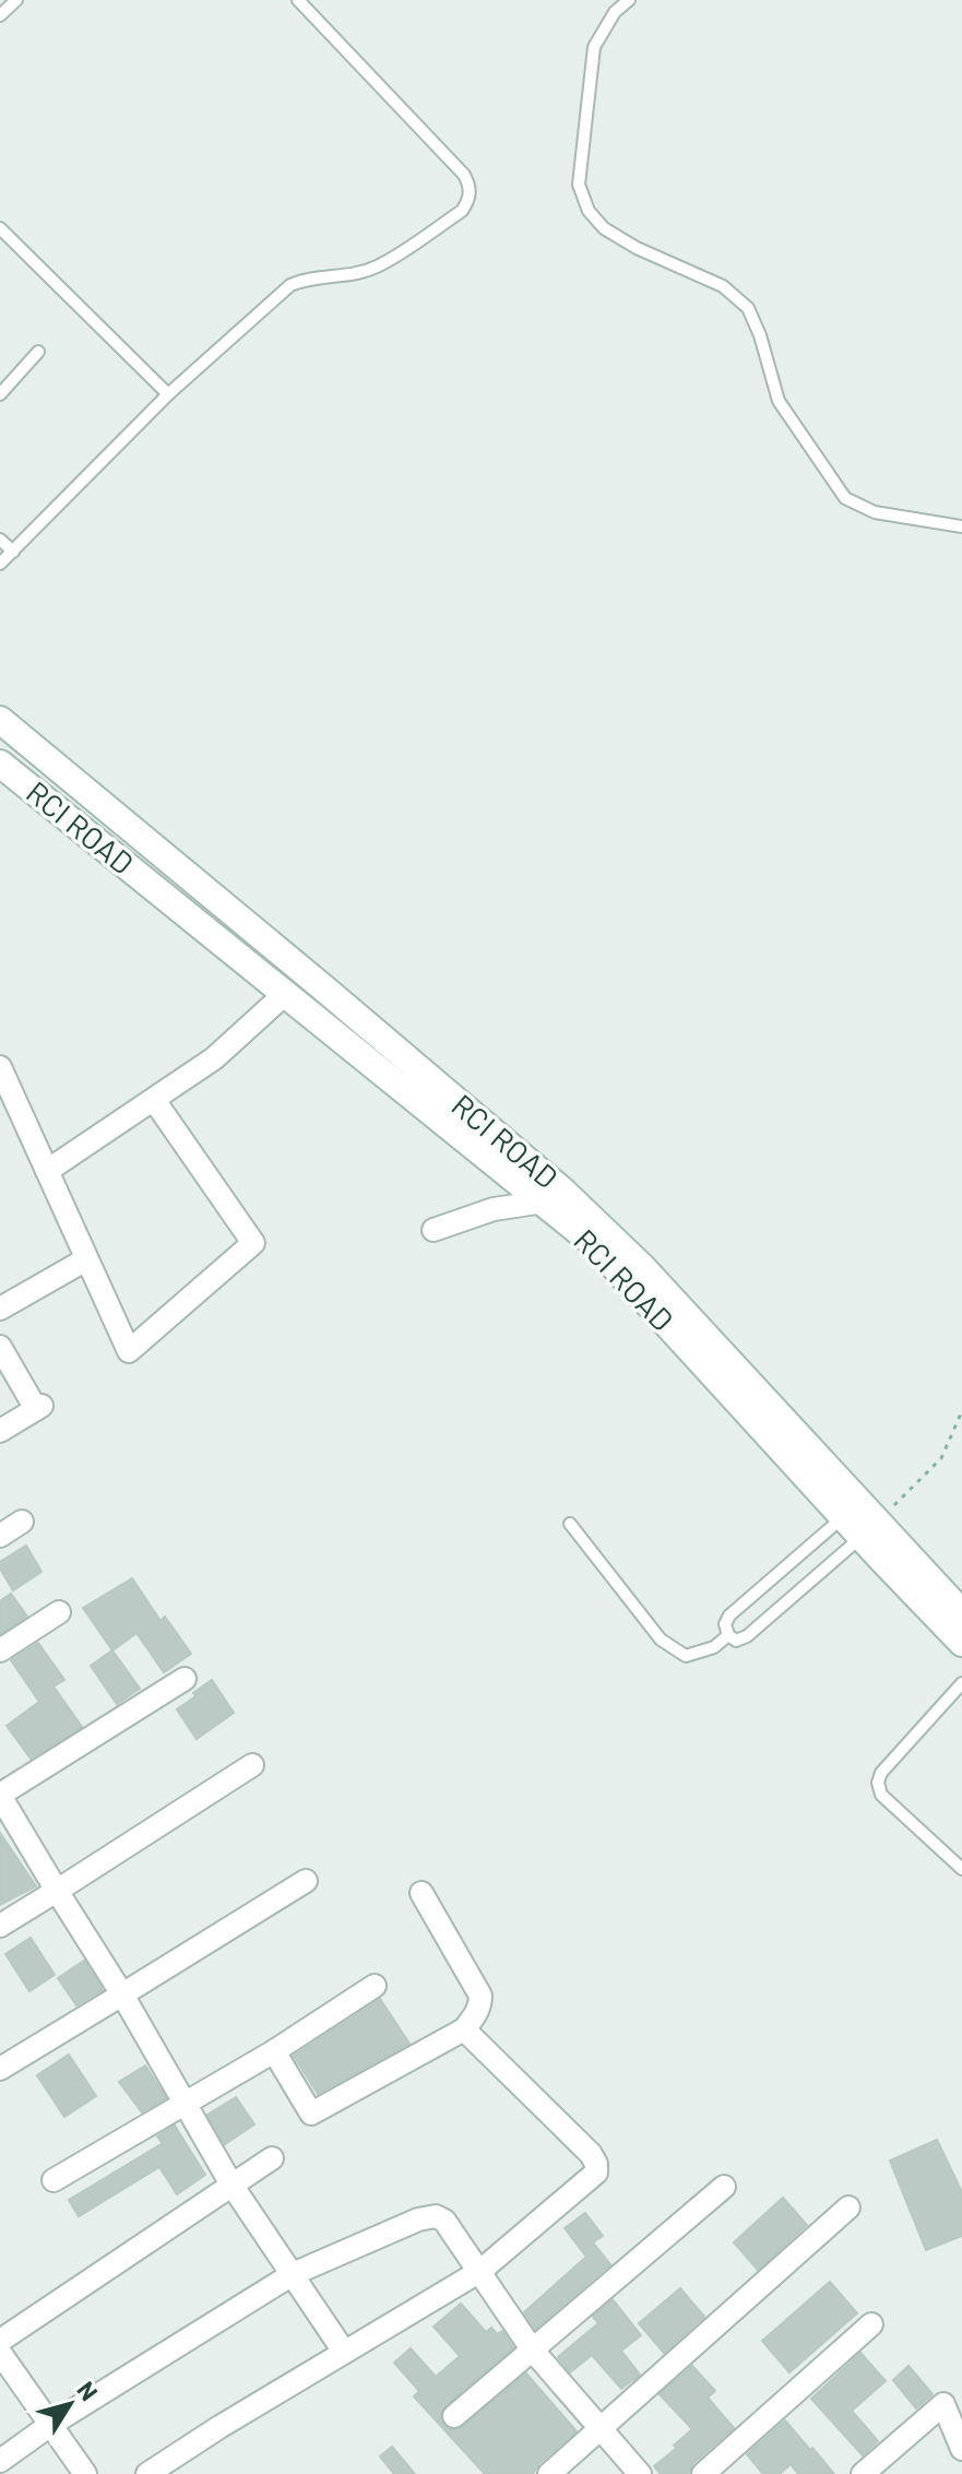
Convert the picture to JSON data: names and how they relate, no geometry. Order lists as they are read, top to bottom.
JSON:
{
  "streets": {
    "main road": ["RCI ROAD"]
  },
  "north": "top right"
}
